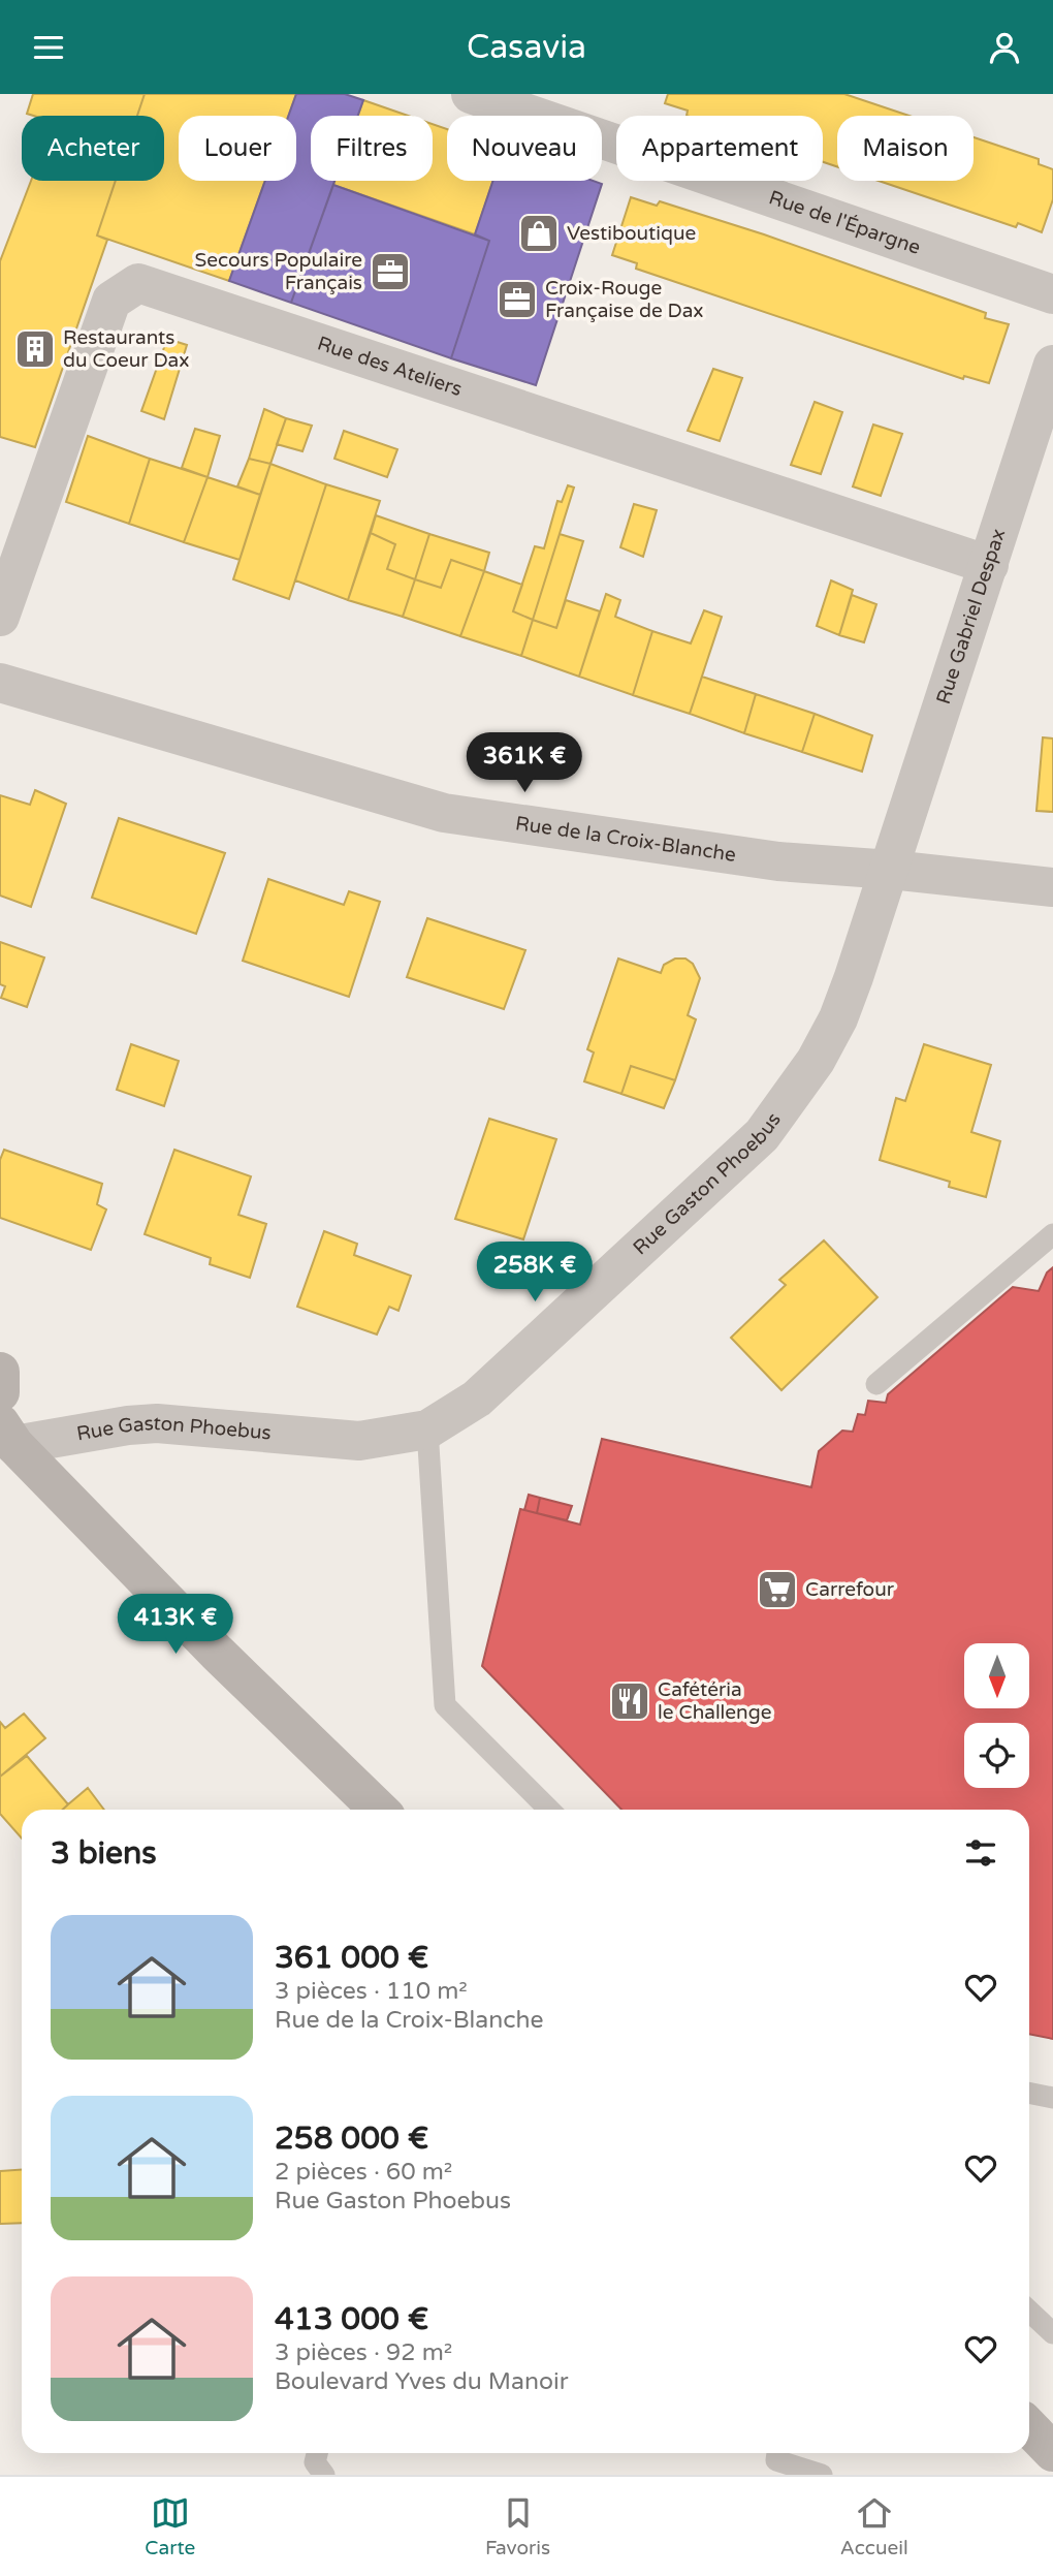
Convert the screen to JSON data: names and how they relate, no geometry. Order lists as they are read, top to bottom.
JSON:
{
  "streets": {
    "street": [
      "Rue de l'Épargne",
      "Rue des Ateliers",
      "Rue Gabriel Despax",
      "Rue de la Croix-Blanche",
      "Rue Gaston Phoebus"
    ]
  },
  "crossings": [
    ["Rue des Ateliers", "Rue Gabriel Despax"],
    ["Rue Gabriel Despax", "Rue de la Croix-Blanche"],
    ["Rue Gabriel Despax", "Rue Gaston Phoebus"],
    ["Rue de la Croix-Blanche", "Rue Gaston Phoebus"]
  ],
  "places": {
    "shop": ["Vestiboutique"],
    "office": ["Secours Populaire Français", "Croix-Rouge Française de Dax"],
    "building": ["Restaurants du Coeur Dax"],
    "supermarket": ["Carrefour"],
    "restaurant": ["Cafétéria le Challenge"]
  },
  "north": "bottom",
  "page": {
    "header": "Casavia",
    "chip": [
      "Acheter",
      "Louer",
      "Filtres",
      "Nouveau",
      "Appartement",
      "Maison"
    ],
    "price": ["361K €", "258K €", "413K €"],
    "heading": "3 biens",
    "list": [
      {
        "name": "361 000 €",
        "note": "3 pièces · 110 m² · Rue de la Croix-Blanche"
      },
      {
        "name": "258 000 €",
        "note": "2 pièces · 60 m² · Rue Gaston Phoebus"
      },
      {
        "name": "413 000 €",
        "note": "3 pièces · 92 m² · Boulevard Yves du Manoir"
      }
    ],
    "tabs": ["Carte", "Favoris", "Accueil"]
  }
}
